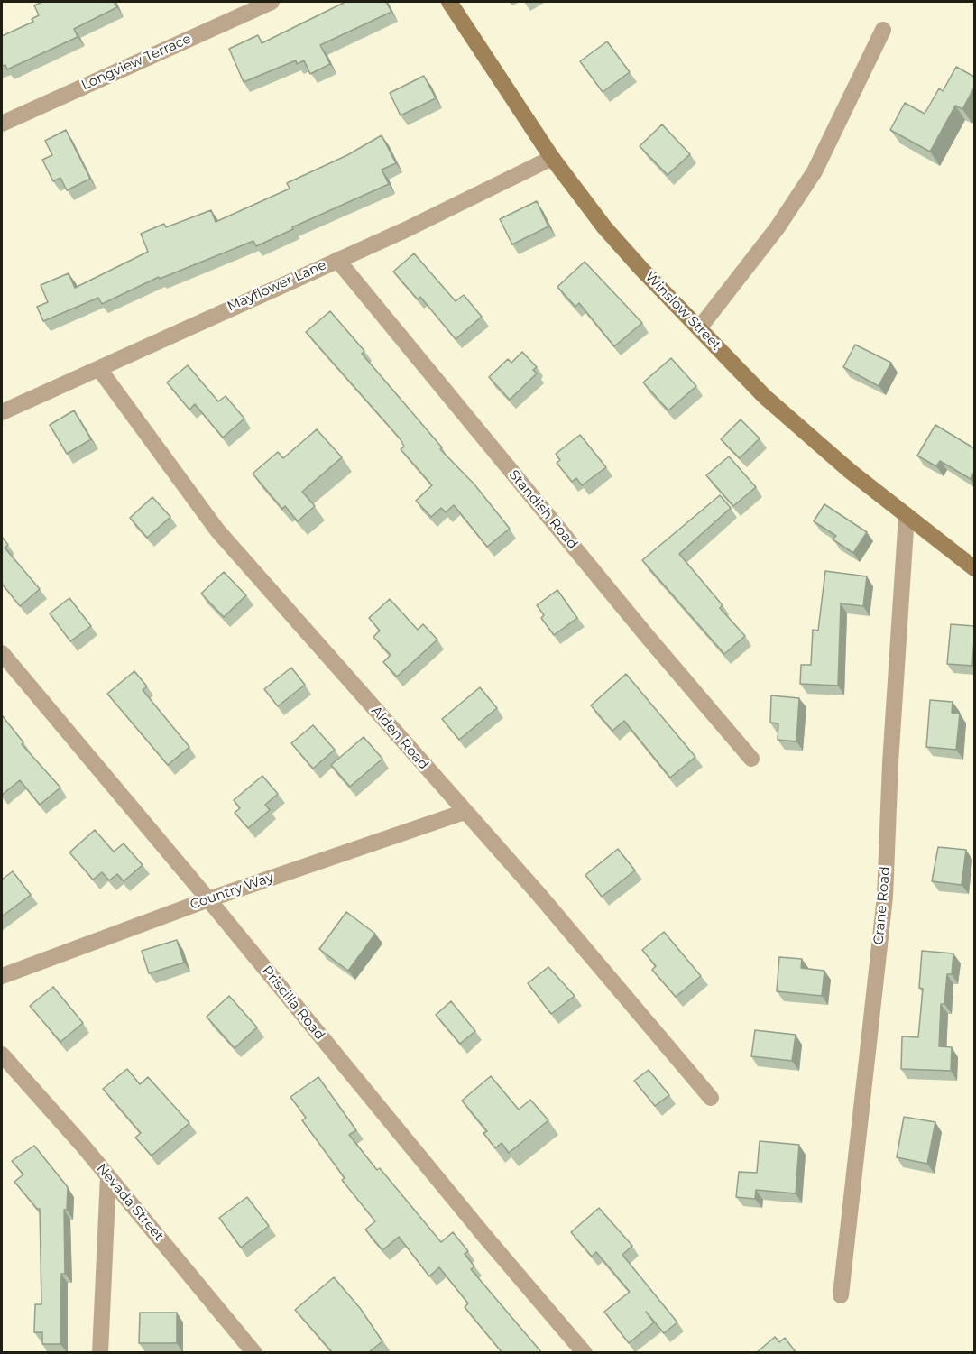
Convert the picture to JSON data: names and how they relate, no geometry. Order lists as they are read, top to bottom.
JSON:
{
  "streets": {
    "street": [
      "Longview Terrace",
      "Mayflower Lane",
      "Winslow Street",
      "Standish Road",
      "Alden Road",
      "Country Way",
      "Crane Road",
      "Priscilla Road",
      "Nevada Street"
    ]
  },
  "crossings": [
    ["Mayflower Lane", "Winslow Street"],
    ["Mayflower Lane", "Standish Road"],
    ["Mayflower Lane", "Alden Road"],
    ["Winslow Street", "Crane Road"],
    ["Alden Road", "Country Way"],
    ["Country Way", "Priscilla Road"]
  ]
}
